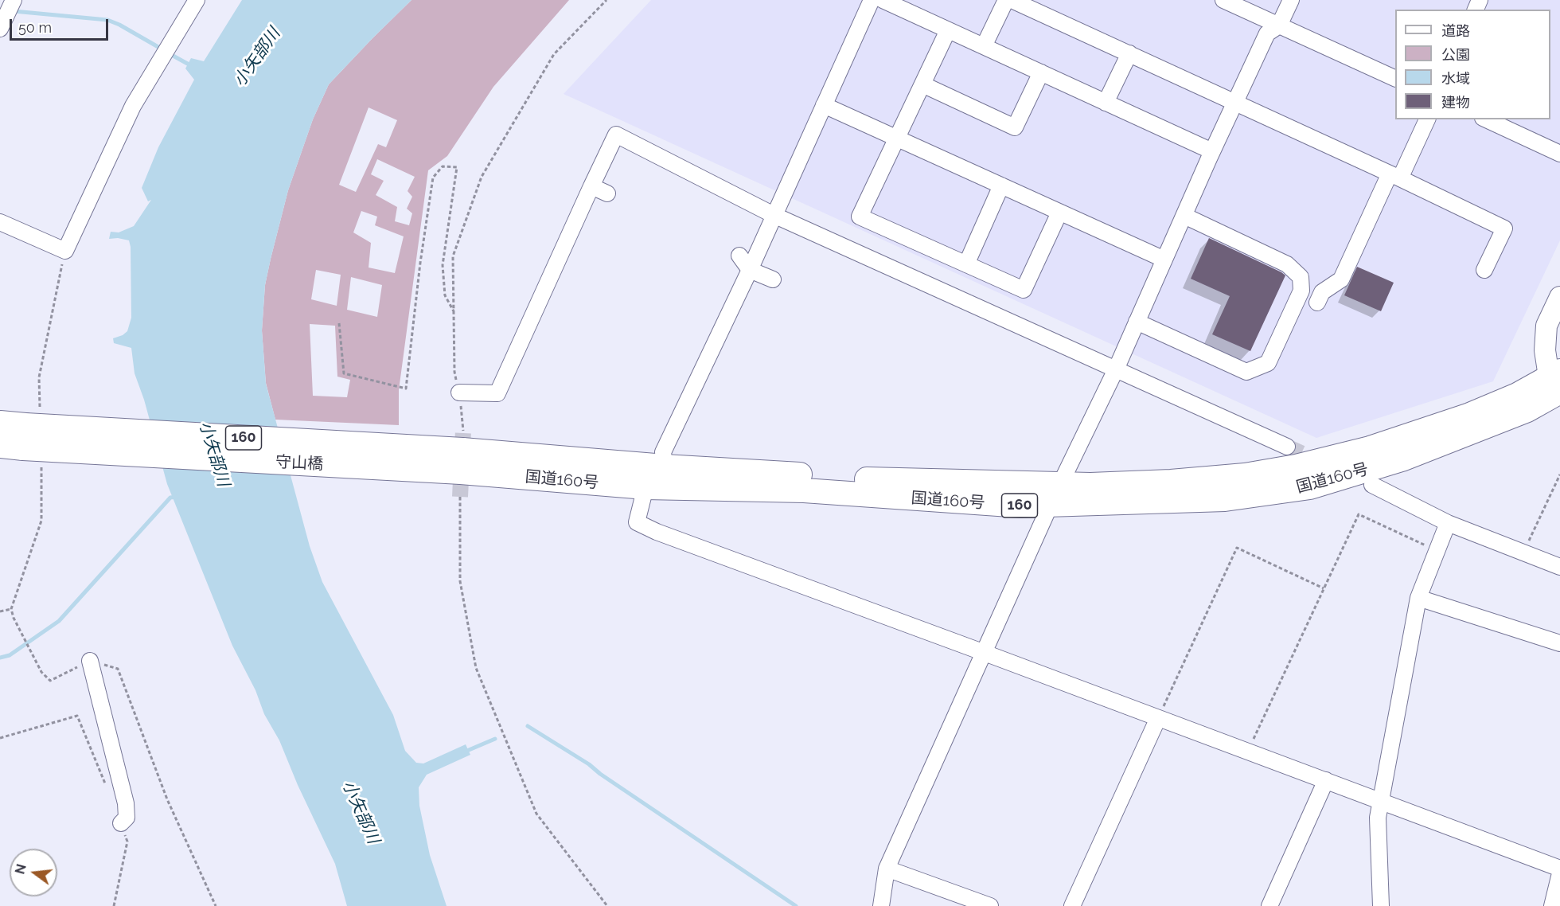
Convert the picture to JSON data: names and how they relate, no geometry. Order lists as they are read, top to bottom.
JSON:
{
  "streets": {
    "highway": ["160", "守山橋", "国道160号"]
  },
  "crossings": [
    ["守山橋", "国道160号"]
  ],
  "water": ["小矢部川"],
  "legend": [
    "道路",
    "公園",
    "水域",
    "建物"
  ],
  "scale_bar": "50 m",
  "north": "left"
}
